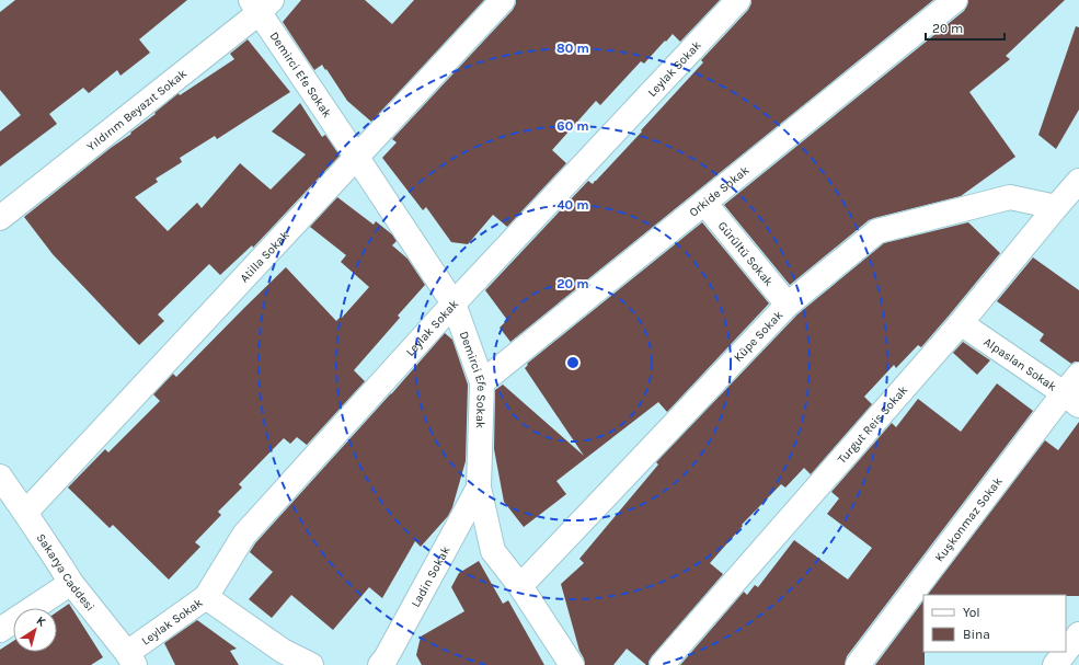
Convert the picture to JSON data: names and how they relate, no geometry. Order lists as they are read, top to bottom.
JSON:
{
  "streets": {
    "street": [
      "Leylak Sokak",
      "Demirci Efe Sokak",
      "Yıldırım Beyazıt Sokak",
      "Orkide Sokak",
      "Gürültü Sokak",
      "Atilla Sokak",
      "Küpe Sokak",
      "Alpaslan Sokak",
      "Turgut Reis Sokak",
      "Kuşkonmaz Sokak",
      "Sakarya Caddesi",
      "Ladin Sokak"
    ]
  },
  "crossings": [
    ["Leylak Sokak", "Demirci Efe Sokak"],
    ["Leylak Sokak", "Sakarya Caddesi"],
    ["Demirci Efe Sokak", "Yıldırım Beyazıt Sokak"],
    ["Demirci Efe Sokak", "Orkide Sokak"],
    ["Demirci Efe Sokak", "Atilla Sokak"],
    ["Demirci Efe Sokak", "Küpe Sokak"],
    ["Demirci Efe Sokak", "Ladin Sokak"],
    ["Orkide Sokak", "Gürültü Sokak"],
    ["Gürültü Sokak", "Küpe Sokak"],
    ["Atilla Sokak", "Sakarya Caddesi"],
    ["Küpe Sokak", "Turgut Reis Sokak"],
    ["Alpaslan Sokak", "Turgut Reis Sokak"],
    ["Alpaslan Sokak", "Kuşkonmaz Sokak"]
  ],
  "legend": ["Yol", "Bina"],
  "scale_bar": "20 m",
  "north": "top right",
  "rings": [
    "80 m",
    "60 m",
    "40 m",
    "20 m"
  ]
}
